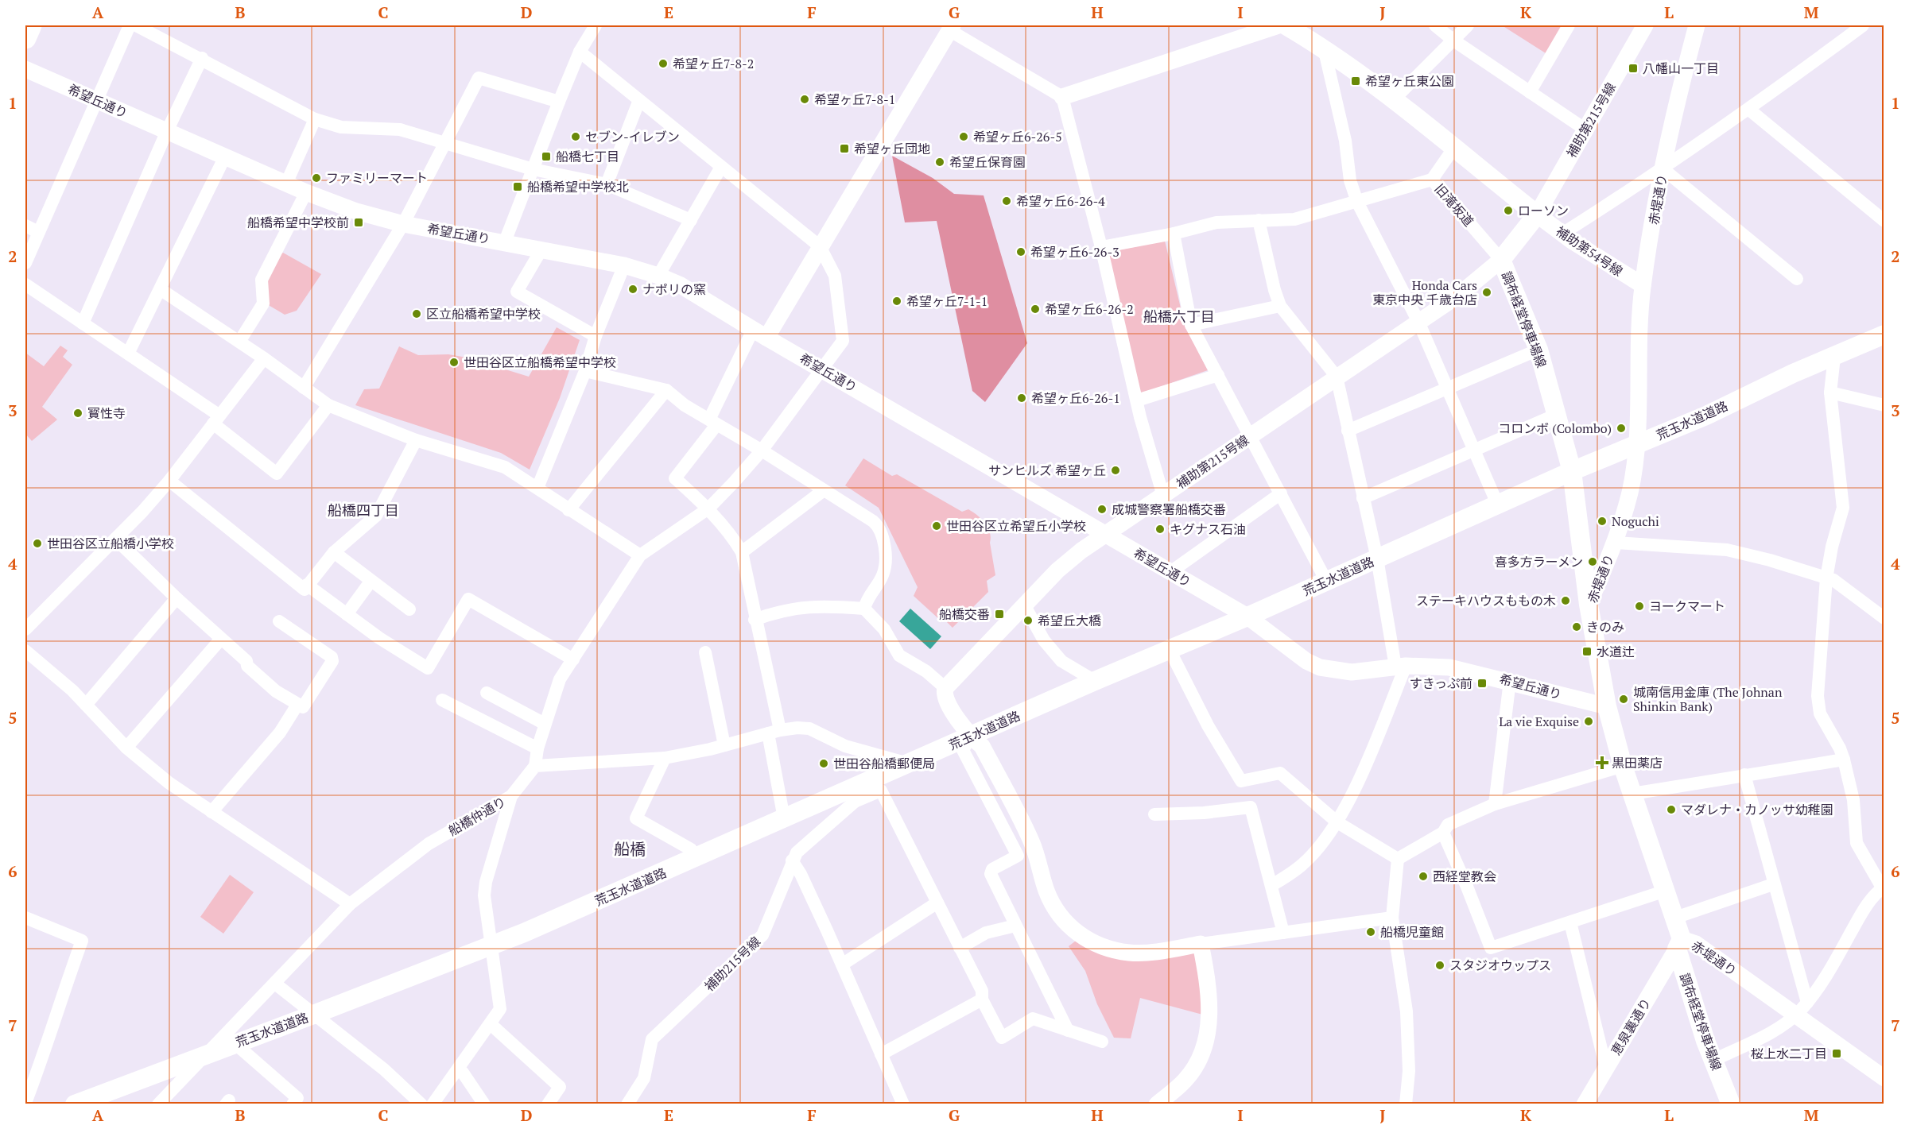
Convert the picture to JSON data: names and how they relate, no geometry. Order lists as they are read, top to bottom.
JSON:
{
  "streets": {
    "main road": ["赤堤通り", "調布経堂停車場線", "荒玉水道道路"],
    "street": [
      "希望丘通り",
      "補助第215号線",
      "旧滝坂道",
      "補助第54号線",
      "船橋仲通り",
      "補助215号線",
      "恵泉裏通り"
    ]
  },
  "crossings": [
    ["希望丘通り", "補助第215号線"],
    ["希望丘通り", "赤堤通り"],
    ["希望丘通り", "荒玉水道道路"],
    ["補助第215号線", "旧滝坂道"],
    ["補助第215号線", "補助第54号線"],
    ["補助第215号線", "調布経堂停車場線"],
    ["赤堤通り", "補助第54号線"],
    ["赤堤通り", "調布経堂停車場線"],
    ["赤堤通り", "荒玉水道道路"],
    ["赤堤通り", "恵泉裏通り"],
    ["旧滝坂道", "調布経堂停車場線"],
    ["補助第54号線", "調布経堂停車場線"],
    ["調布経堂停車場線", "荒玉水道道路"],
    ["調布経堂停車場線", "恵泉裏通り"],
    ["荒玉水道道路", "船橋仲通り"],
    ["荒玉水道道路", "補助215号線"]
  ],
  "districts": ["船橋六丁目", "船橋四丁目", "船橋"],
  "places": {
    "other": [
      "希望ヶ丘7-8-2",
      "希望ヶ丘7-8-1",
      "セブン-イレブン",
      "希望ヶ丘6-26-5",
      "希望丘保育園",
      "ファミリーマート",
      "希望ヶ丘6-26-4",
      "ローソン",
      "希望ヶ丘6-26-3",
      "ナポリの窯",
      "Honda Cars 東京中央 千歳台店",
      "希望ヶ丘7-1-1",
      "希望ヶ丘6-26-2",
      "区立船橋希望中学校",
      "世田谷区立船橋希望中学校",
      "希望ヶ丘6-26-1",
      "寳性寺",
      "コロンボ (Colombo)",
      "サンヒルズ 希望ヶ丘",
      "成城警察署船橋交番",
      "Noguchi",
      "世田谷区立希望丘小学校",
      "キグナス石油",
      "世田谷区立船橋小学校",
      "喜多方ラーメン",
      "ステーキハウスももの木",
      "ヨークマート",
      "希望丘大橋",
      "きのみ",
      "城南信用金庫 (The Johnan Shinkin Bank)",
      "La vie Exquise",
      "世田谷船橋郵便局",
      "マダレナ・カノッサ幼稚園",
      "西経堂教会",
      "船橋児童館",
      "スタジオウップス"
    ],
    "transit": [
      "八幡山一丁目",
      "希望ヶ丘東公園",
      "希望ヶ丘団地",
      "船橋七丁目",
      "船橋希望中学校北",
      "船橋希望中学校前",
      "船橋交番",
      "水道辻",
      "すきっぷ前",
      "桜上水二丁目"
    ],
    "health": ["黒田薬店"]
  },
  "grid": {
    "columns": [
      "A",
      "B",
      "C",
      "D",
      "E",
      "F",
      "G",
      "H",
      "I",
      "J",
      "K",
      "L",
      "M"
    ],
    "rows": [
      "1",
      "2",
      "3",
      "4",
      "5",
      "6",
      "7"
    ]
  }
}
